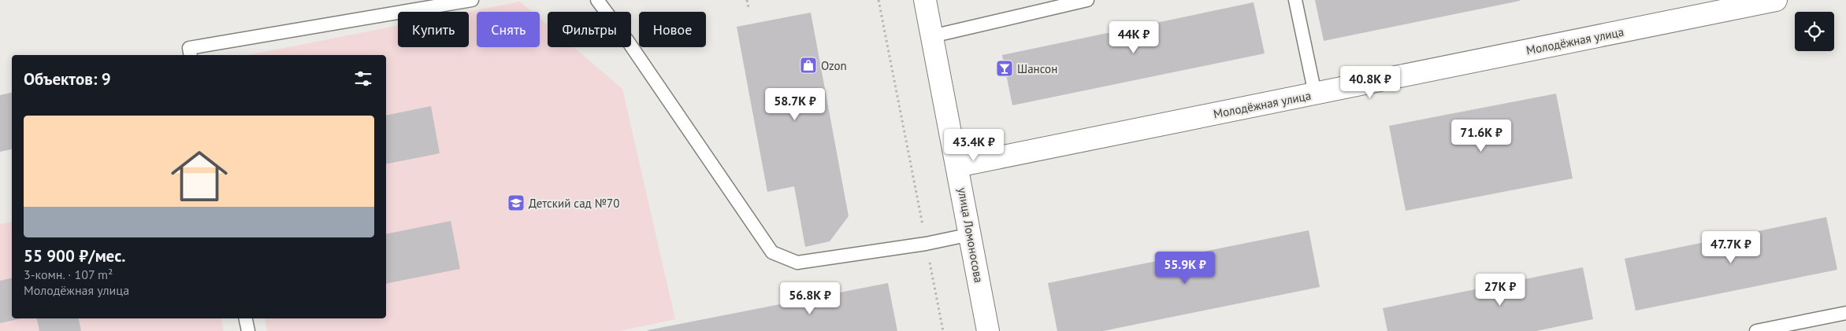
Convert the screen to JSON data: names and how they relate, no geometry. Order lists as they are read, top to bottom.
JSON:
{
  "streets": {
    "street": ["Молодёжная улица", "улица Ломоносова"]
  },
  "crossings": [
    ["Молодёжная улица", "улица Ломоносова"]
  ],
  "places": {
    "shop": ["Ozon"],
    "bar": ["Шансон"],
    "school or university": ["Детский сад №70"]
  },
  "page": {
    "chip": [
      "Купить",
      "Снять",
      "Фильтры",
      "Новое"
    ],
    "price": [
      "44K ₽",
      "40.8K ₽",
      "58.7K ₽",
      "71.6K ₽",
      "43.4K ₽",
      "47.7K ₽",
      "55.9K ₽",
      "27K ₽",
      "56.8K ₽"
    ],
    "heading": "Объектов: 9",
    "list": [
      {
        "name": "55 900 ₽/мес.",
        "note": "3-комн. · 107 m² · Молодёжная улица"
      }
    ]
  }
}
